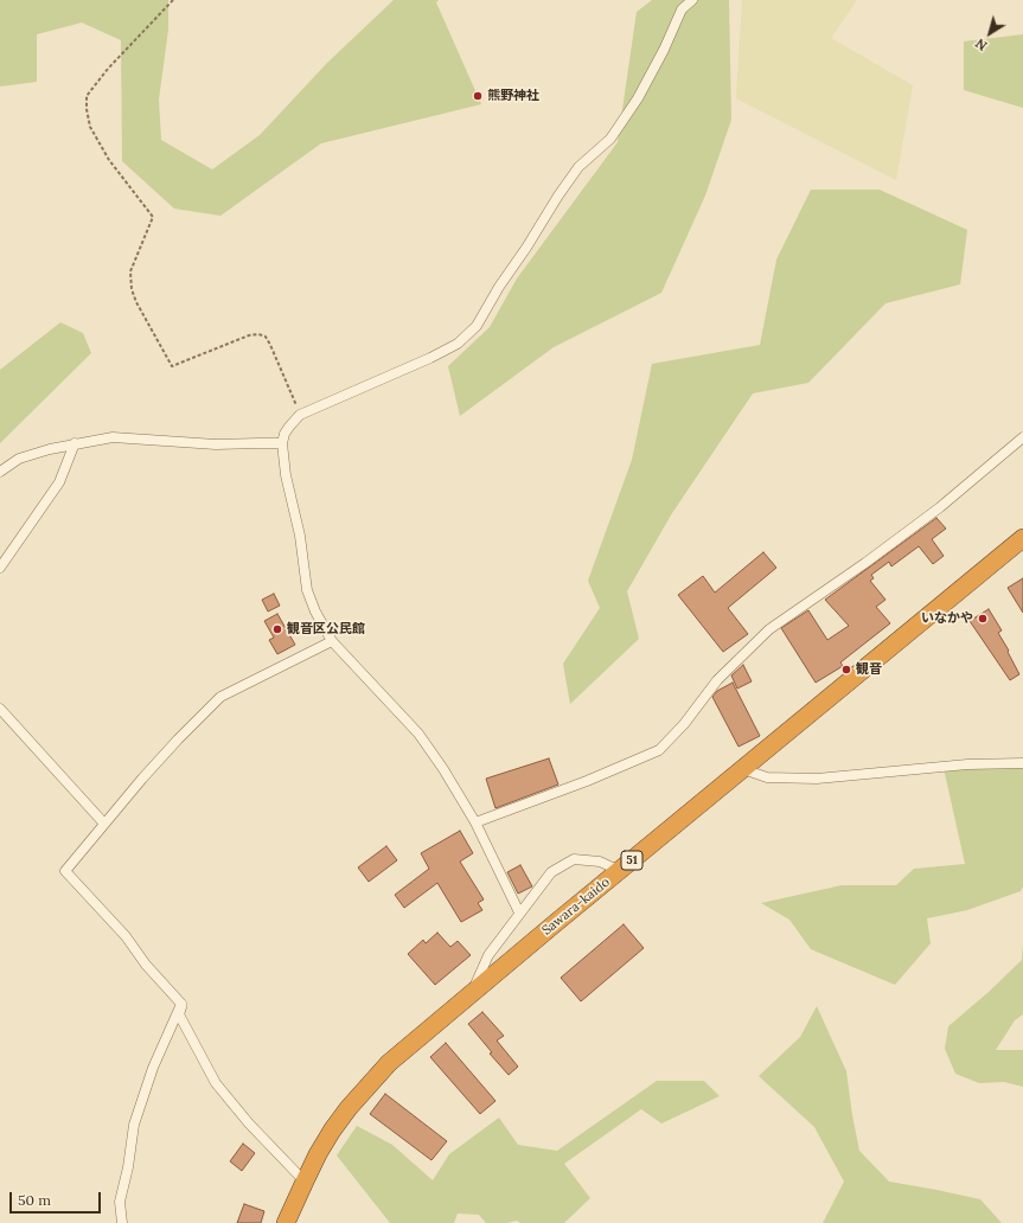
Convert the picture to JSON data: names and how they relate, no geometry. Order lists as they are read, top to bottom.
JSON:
{
  "streets": {
    "highway": ["51", "Sawara-kaido"]
  },
  "places": [
    "熊野神社",
    "いなかや",
    "観音区公民館",
    "観音"
  ],
  "scale_bar": "50 m",
  "north": "bottom left"
}
